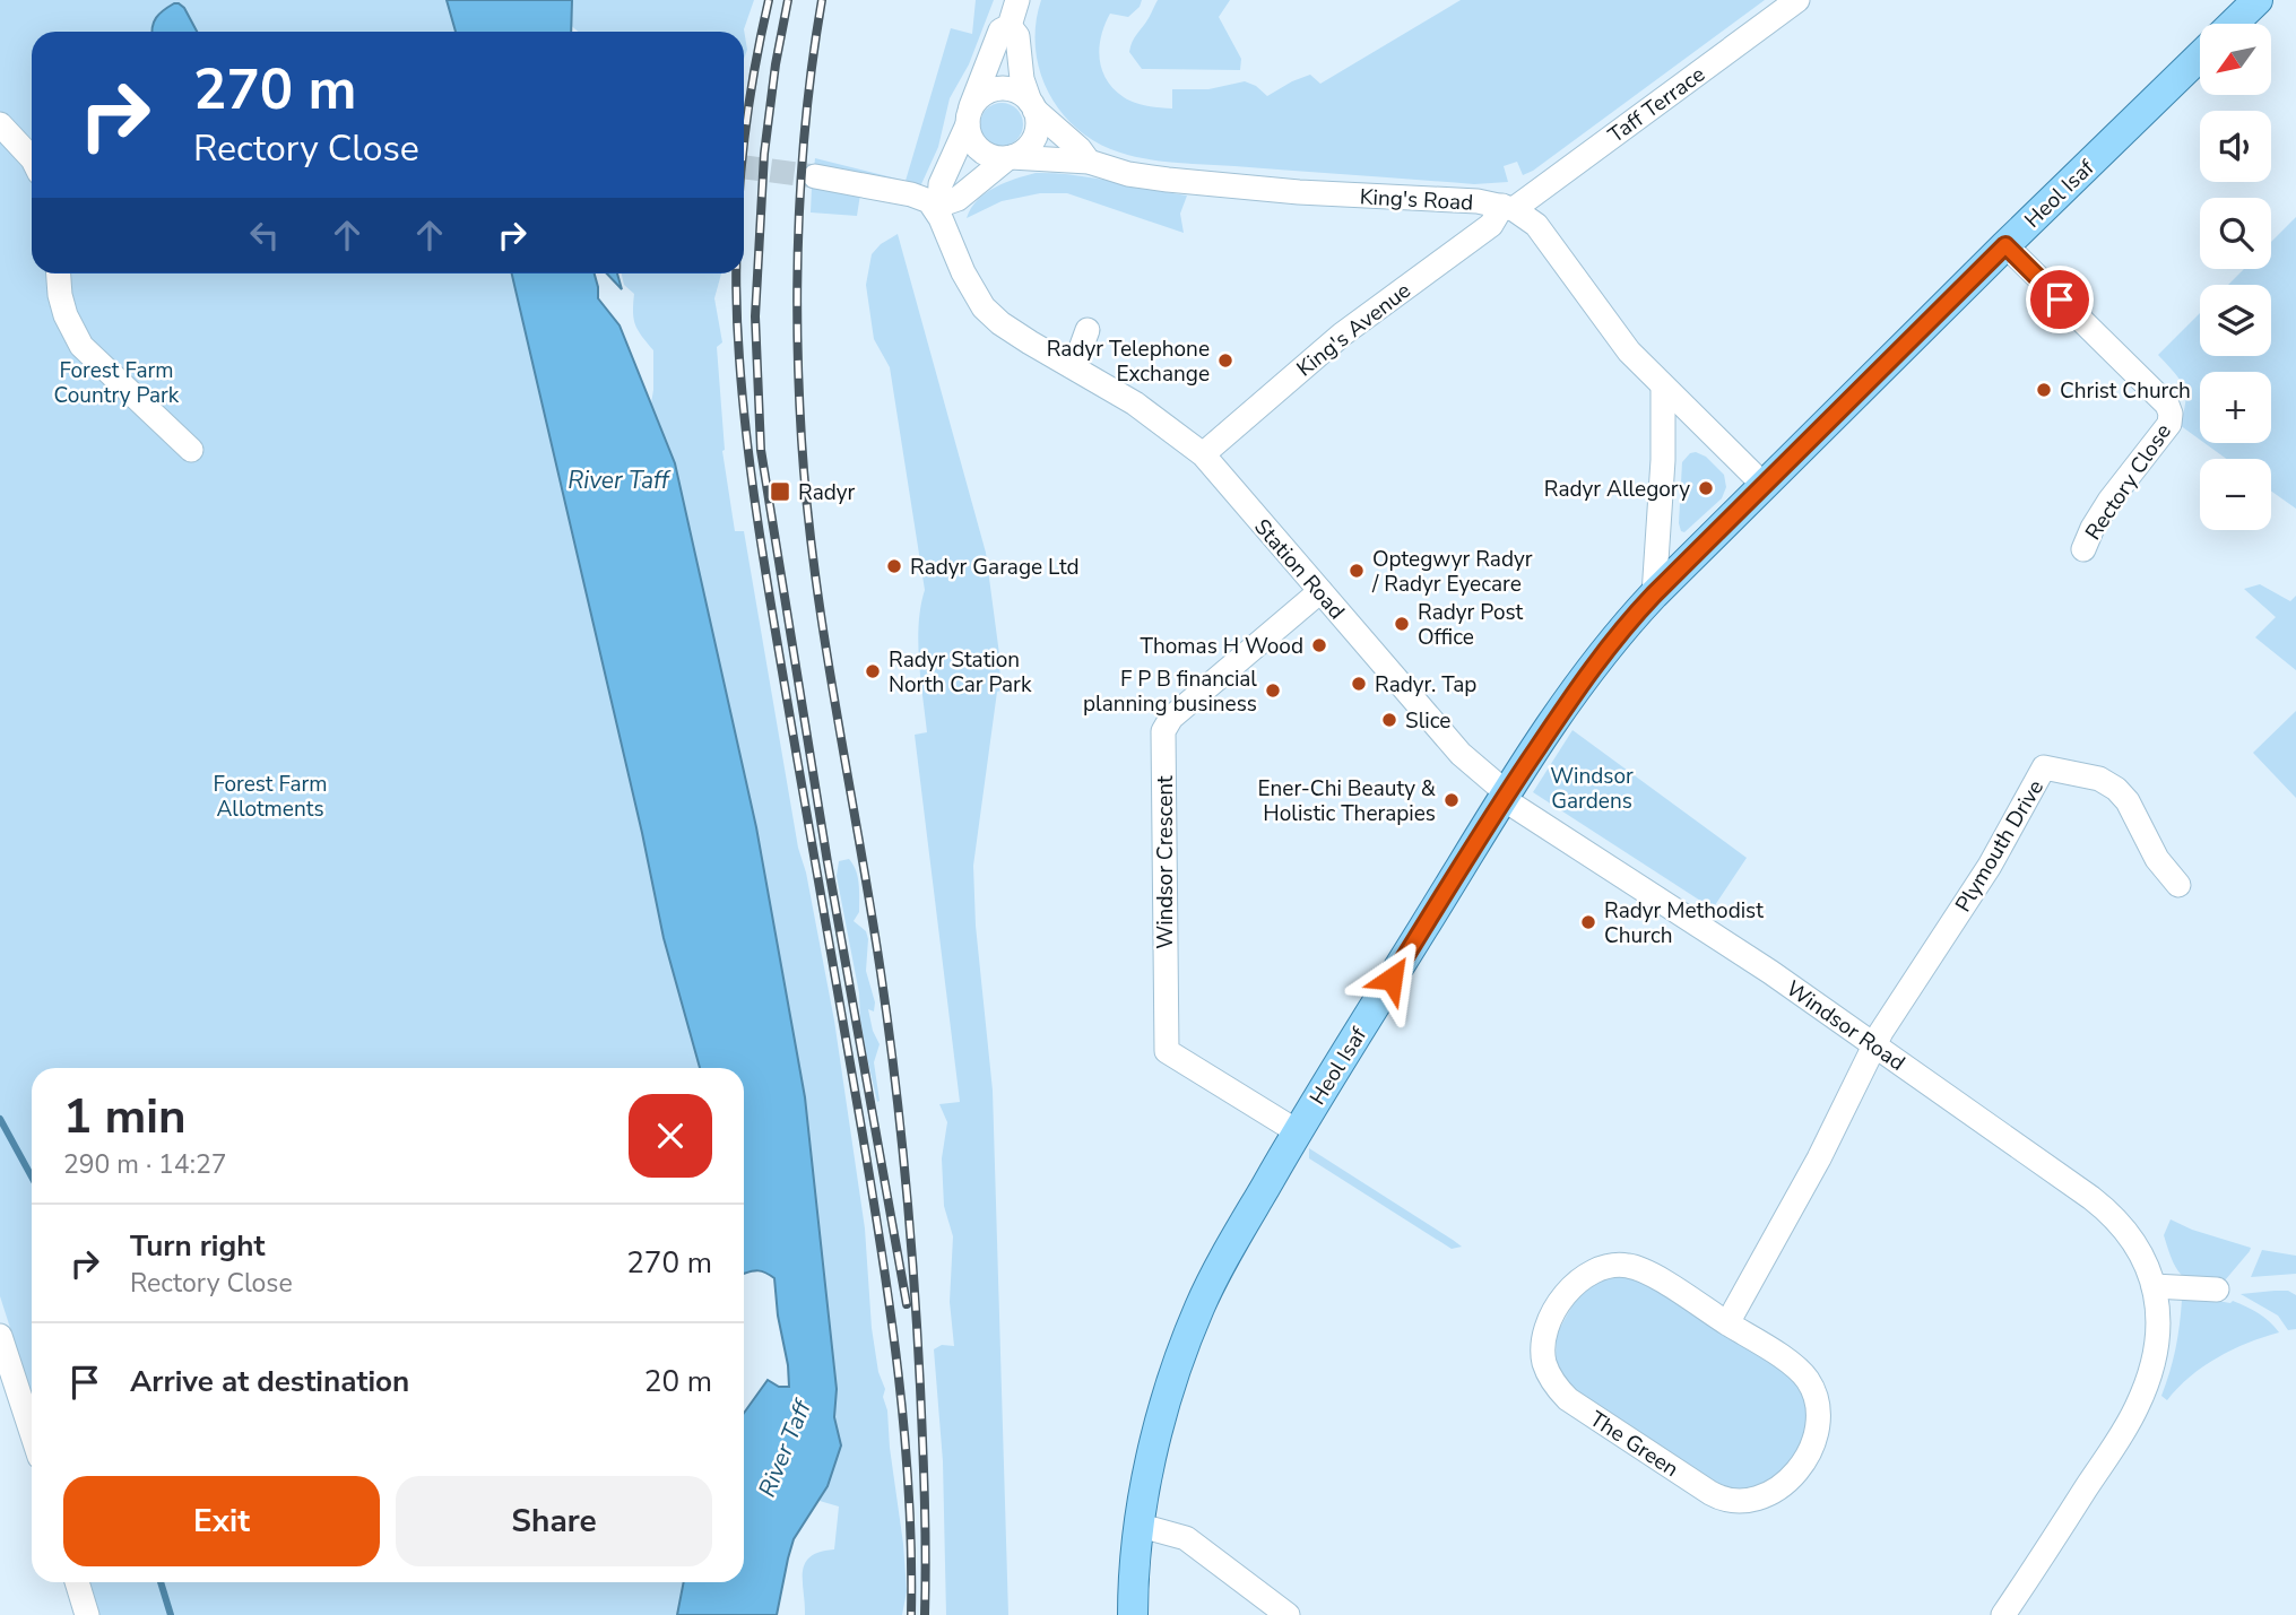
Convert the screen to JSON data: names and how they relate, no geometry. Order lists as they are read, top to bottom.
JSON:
{
  "streets": {
    "main road": ["Heol Isaf"],
    "street": [
      "Taff Terrace",
      "King's Road",
      "King's Avenue",
      "Rectory Close",
      "Station Road",
      "Plymouth Drive",
      "Windsor Crescent",
      "Windsor Road",
      "The Green"
    ]
  },
  "crossings": [
    ["Taff Terrace", "King's Road"],
    ["Taff Terrace", "King's Avenue"],
    ["Heol Isaf", "Rectory Close"],
    ["Heol Isaf", "Station Road"],
    ["Heol Isaf", "Windsor Crescent"],
    ["Heol Isaf", "Windsor Road"],
    ["King's Road", "King's Avenue"],
    ["King's Avenue", "Station Road"],
    ["Station Road", "Windsor Crescent"],
    ["Station Road", "Windsor Road"],
    ["Plymouth Drive", "Windsor Road"]
  ],
  "water": ["River Taff"],
  "parks": ["Forest Farm Country Park", "Windsor Gardens", "Forest Farm Allotments"],
  "places": {
    "other": [
      "Radyr Telephone Exchange",
      "Christ Church",
      "Radyr Allegory",
      "Radyr Garage Ltd",
      "Optegwyr Radyr / Radyr Eyecare",
      "Radyr Post Office",
      "Thomas H Wood",
      "Radyr Station North Car Park",
      "Radyr. Tap",
      "F P B financial planning business",
      "Slice",
      "Ener-Chi Beauty & Holistic Therapies",
      "Radyr Methodist Church"
    ],
    "transit": ["Radyr"]
  },
  "north": "bottom left",
  "page": {
    "map_buttons": ["+", "−"],
    "turn": ["270 m", "Rectory Close"],
    "heading": ["1 min", "290 m · 14:27"],
    "list": [
      {
        "name": "Turn right",
        "note": "Rectory Close",
        "value": "270 m"
      },
      {
        "name": "Arrive at destination",
        "value": "20 m"
      }
    ],
    "buttons": ["Exit", "Share"]
  }
}
